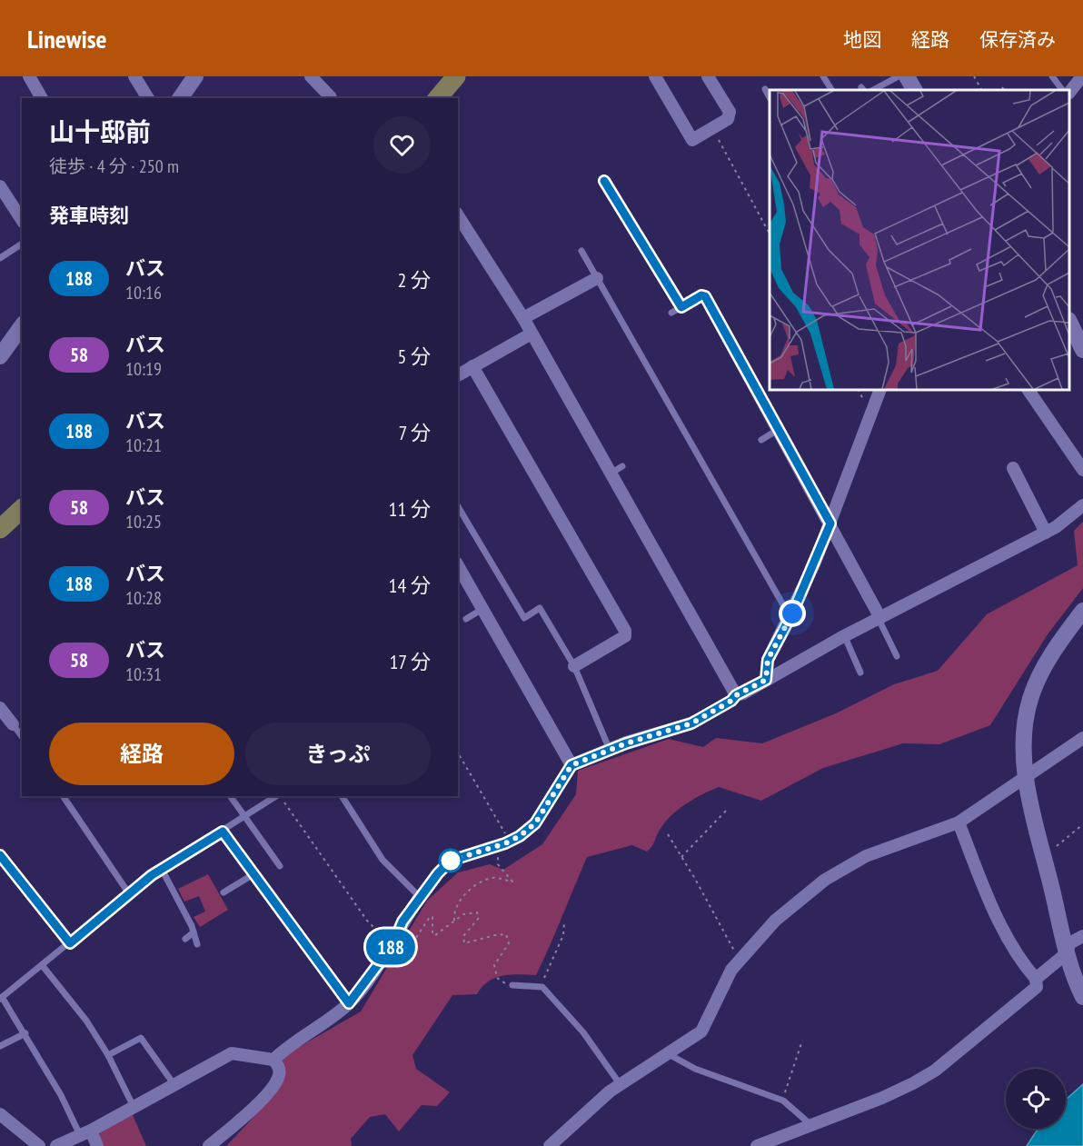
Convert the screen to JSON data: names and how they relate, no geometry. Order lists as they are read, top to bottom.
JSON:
{
  "lines": ["bus line 188"],
  "page": {
    "header": "Linewise",
    "nav": ["地図", "経路", "保存済み"],
    "on_map": "188",
    "heading": [
      ["山十邸前", "徒歩 · 4 分 · 250 m"],
      "発車時刻"
    ],
    "list": [
      {
        "mark": "188",
        "name": "バス",
        "note": "10:16",
        "value": "2 分"
      },
      {
        "mark": "58",
        "name": "バス",
        "note": "10:19",
        "value": "5 分"
      },
      {
        "mark": "188",
        "name": "バス",
        "note": "10:21",
        "value": "7 分"
      },
      {
        "mark": "58",
        "name": "バス",
        "note": "10:25",
        "value": "11 分"
      },
      {
        "mark": "188",
        "name": "バス",
        "note": "10:28",
        "value": "14 分"
      },
      {
        "mark": "58",
        "name": "バス",
        "note": "10:31",
        "value": "17 分"
      }
    ],
    "buttons": ["経路", "きっぷ"]
  }
}
